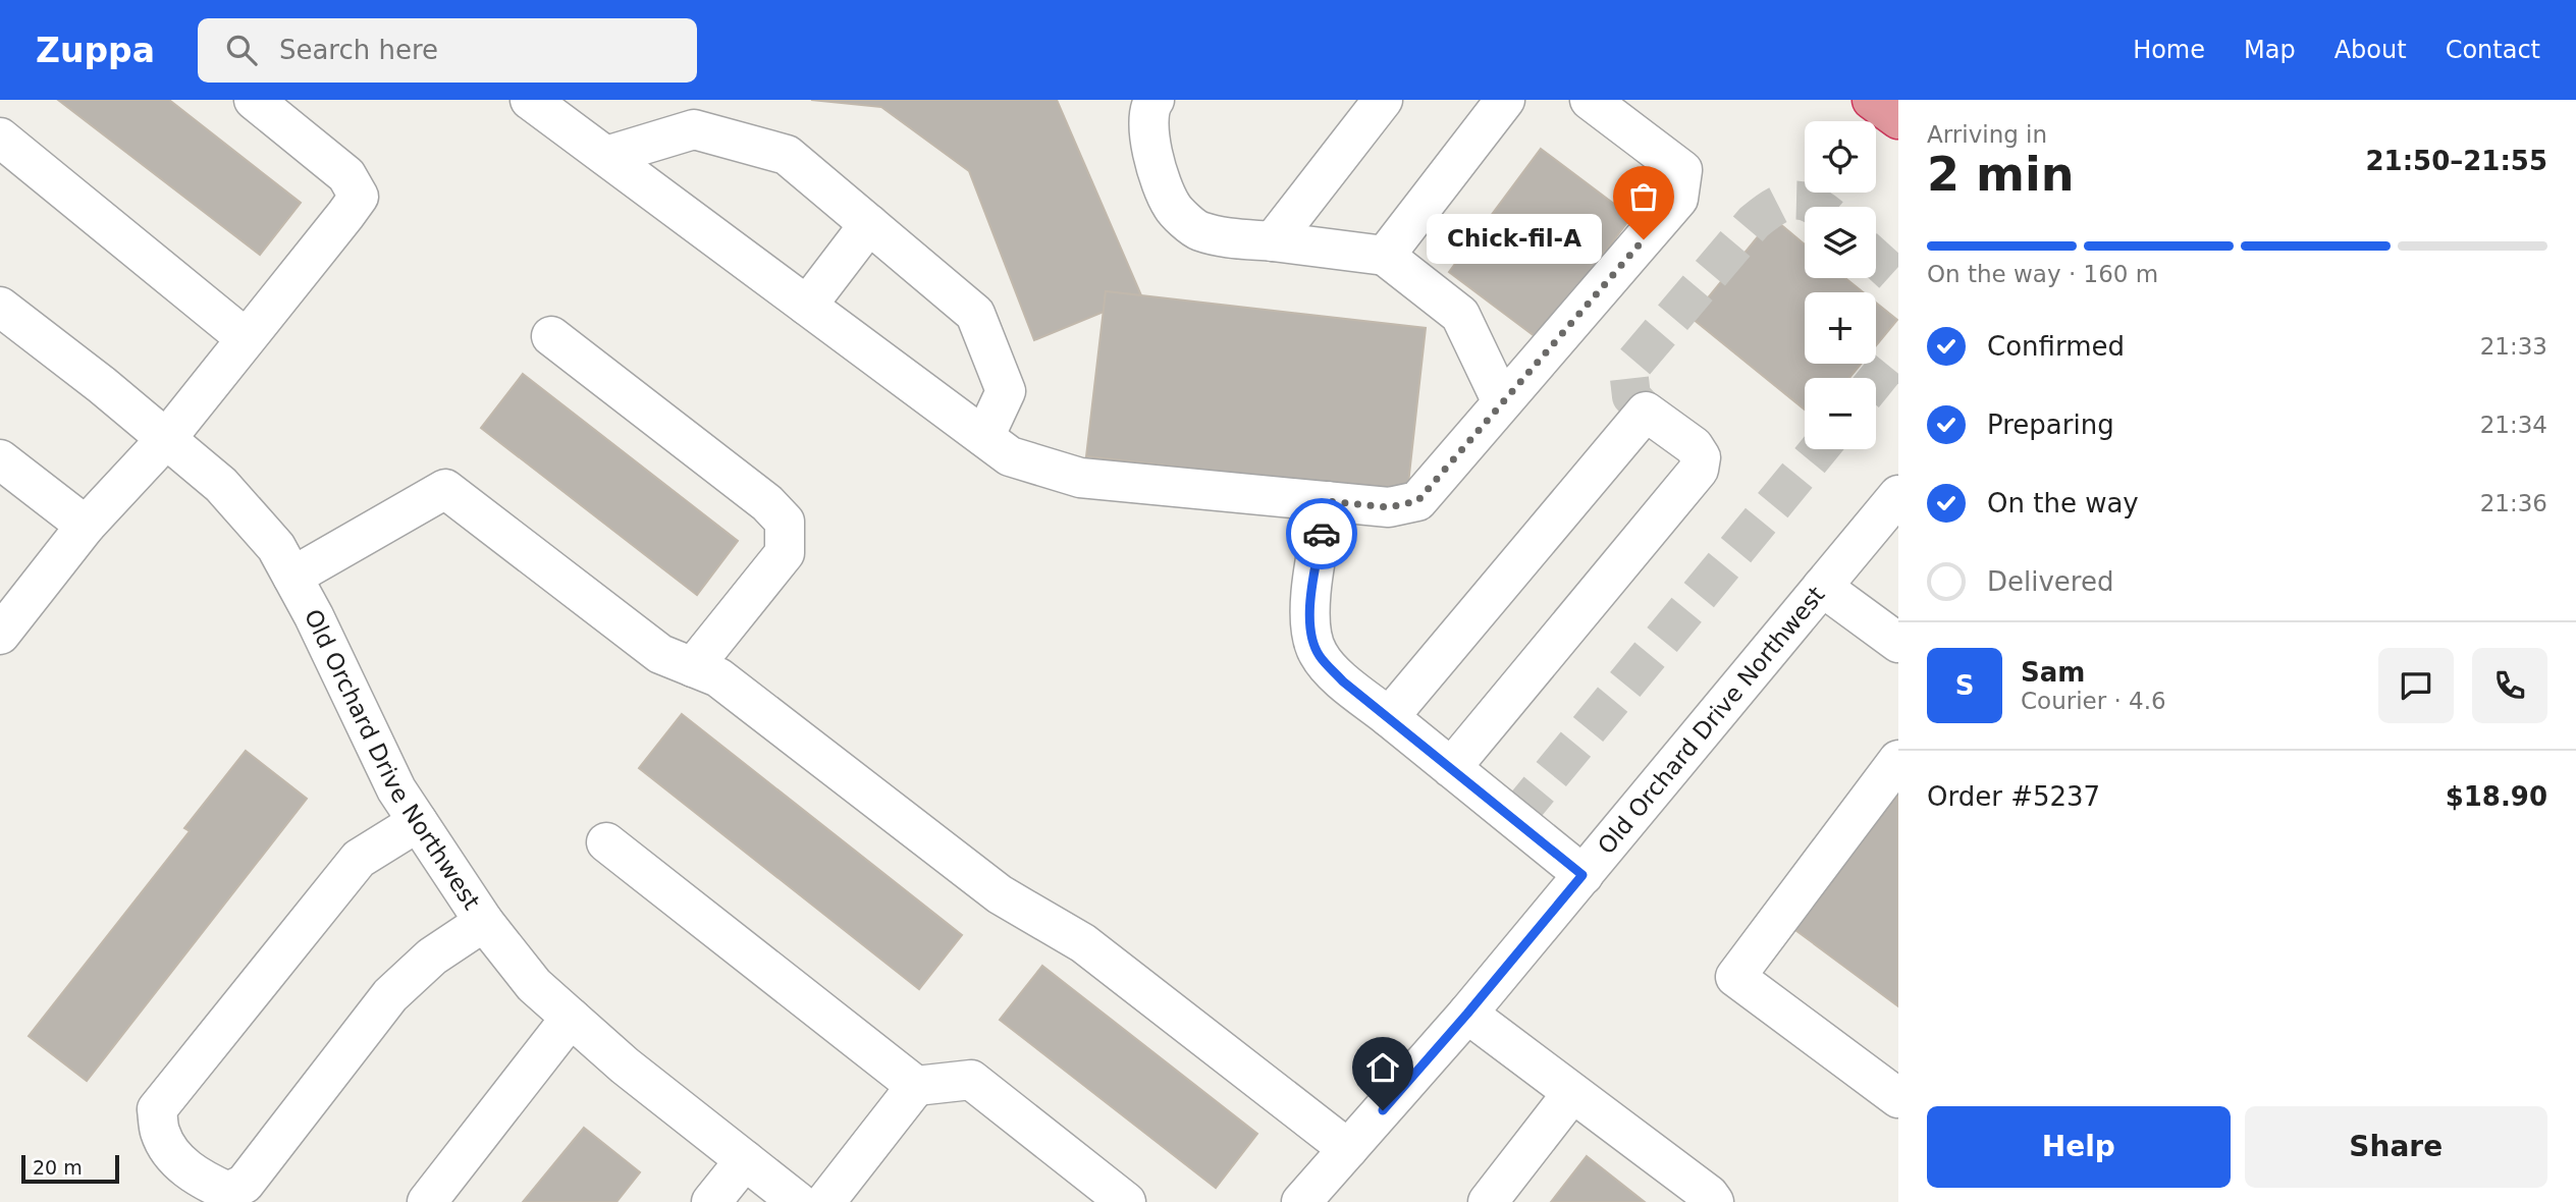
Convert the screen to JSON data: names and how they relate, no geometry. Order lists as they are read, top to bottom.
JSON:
{
  "streets": {
    "street": ["Old Orchard Drive Northwest"]
  },
  "places": ["Chick-fil-A"],
  "scale_bar": "20 m",
  "page": {
    "header": "Zuppa",
    "search": "Search here",
    "nav": [
      "Home",
      "Map",
      "About",
      "Contact"
    ],
    "heading": ["2 min", "Arriving in", "21:50–21:55"],
    "panel": [
      "Sam",
      "Courier · 4.6",
      "Order #5237",
      "$18.90"
    ],
    "map_buttons": ["+", "−"],
    "bubble": "Chick-fil-A",
    "bar": "On the way · 160 m",
    "list": [
      ["Confirmed", "21:33"],
      ["Preparing", "21:34"],
      ["On the way", "21:36"],
      "Delivered"
    ],
    "round": "S",
    "buttons": ["Help", "Share"],
    "scale": "20 m"
  }
}
